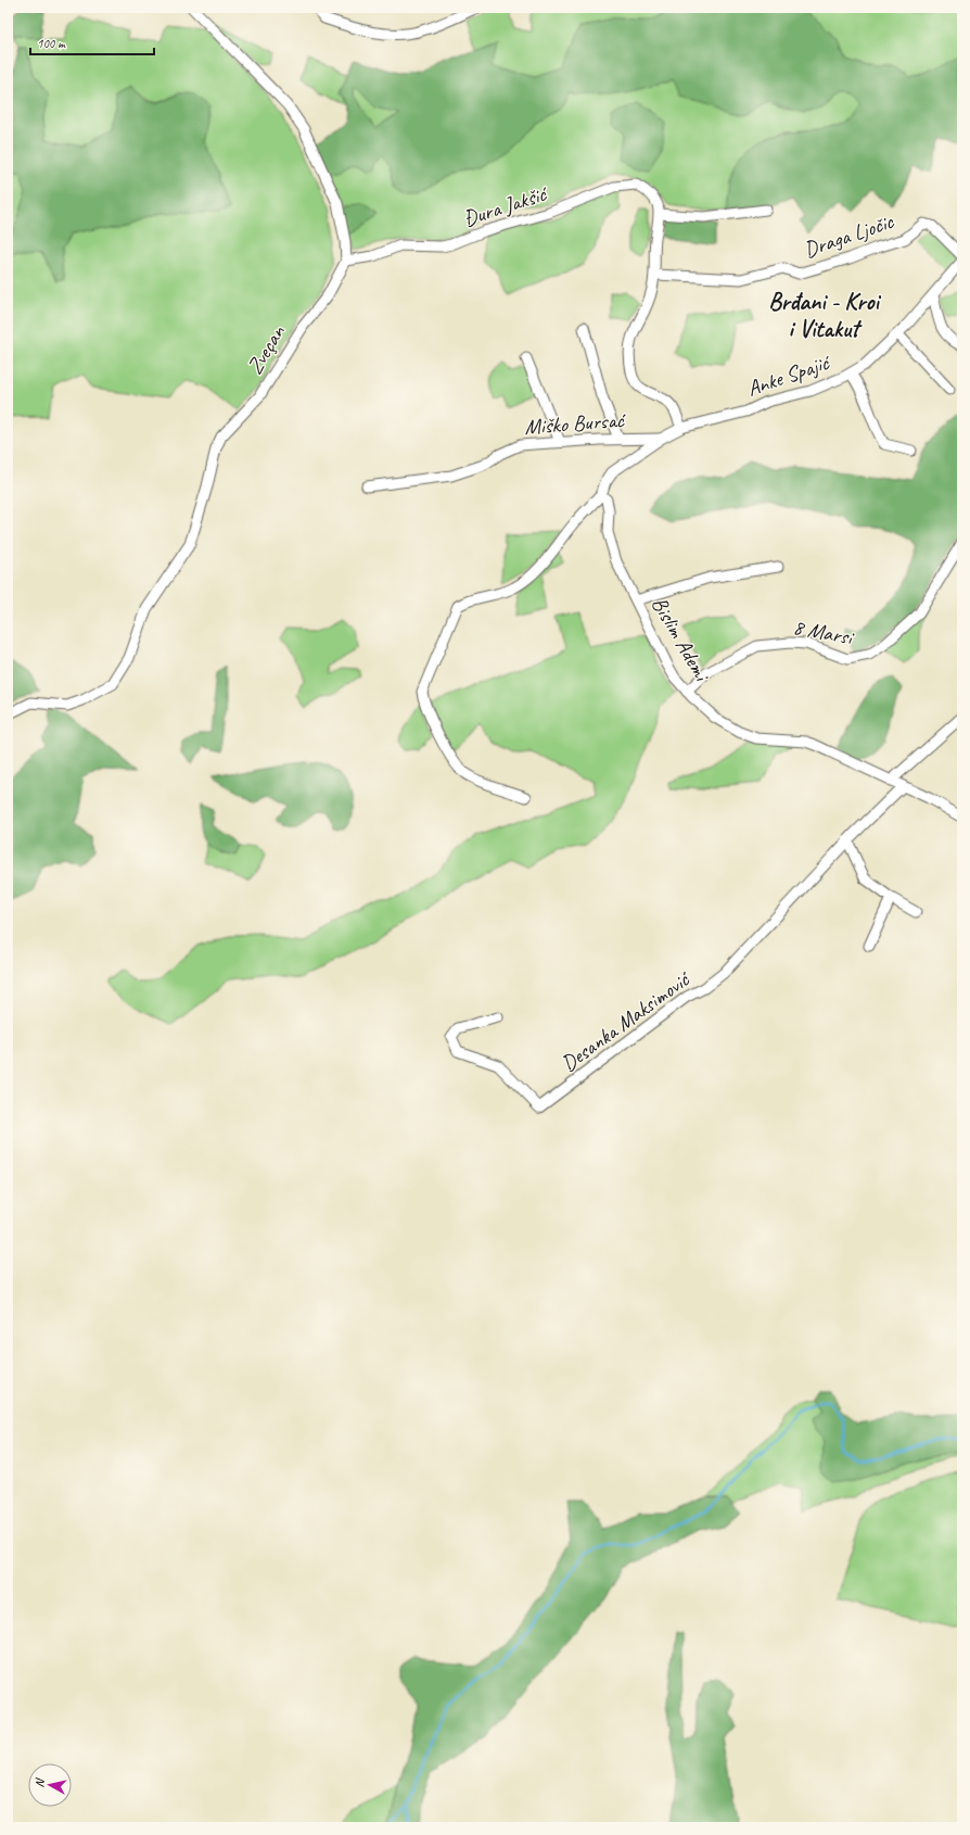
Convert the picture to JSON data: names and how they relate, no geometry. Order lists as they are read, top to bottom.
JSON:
{
  "streets": {
    "street": [
      "Ðura Jakšić",
      "Draga Ljočic",
      "Zveçan",
      "Anke Spajić",
      "Miško Bursać",
      "8 Marsi",
      "Bislim Ademi",
      "Desanka Maksimović"
    ]
  },
  "crossings": [
    ["Ðura Jakšić", "Zveçan"],
    ["Anke Spajić", "Miško Bursać"],
    ["8 Marsi", "Bislim Ademi"],
    ["Bislim Ademi", "Desanka Maksimović"]
  ],
  "districts": ["Brđani - Kroi i Vitakut"],
  "scale_bar": "100 m",
  "north": "left"
}
